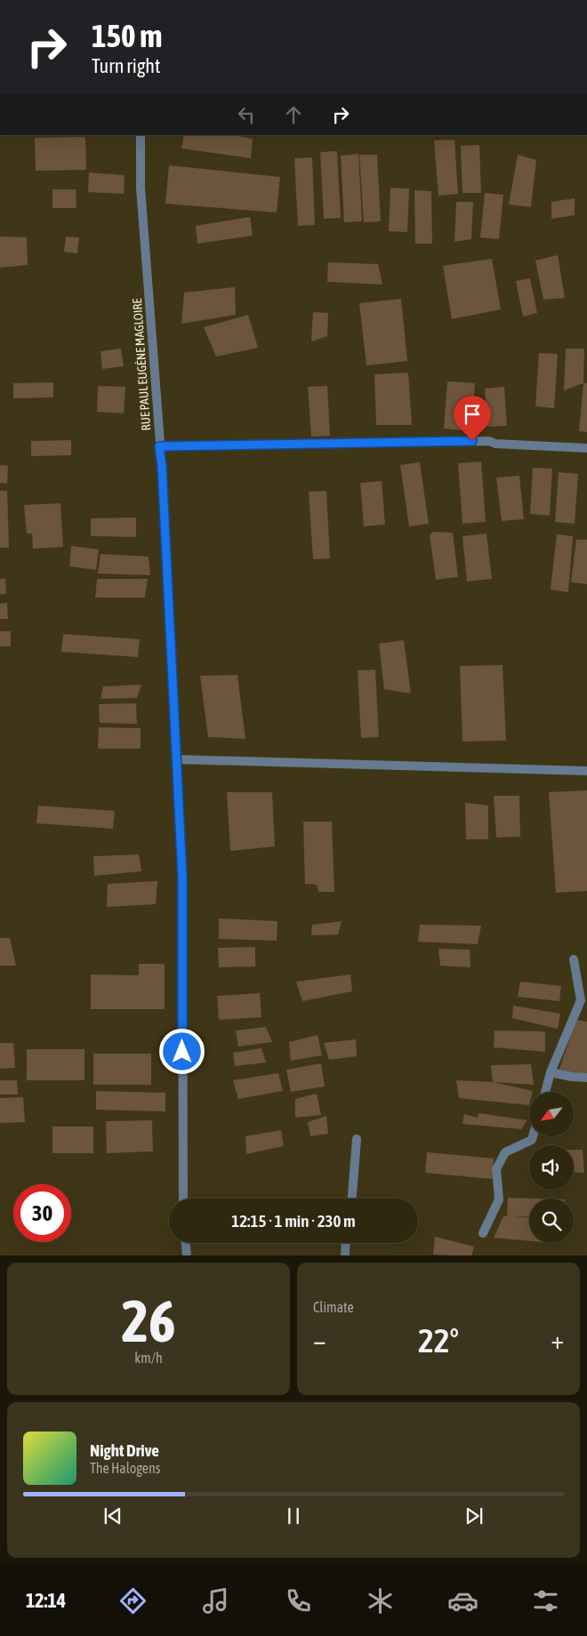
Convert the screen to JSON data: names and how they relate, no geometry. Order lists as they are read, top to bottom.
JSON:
{
  "streets": {
    "street": ["RUE PAUL EUGÈNE MAGLOIRE"]
  },
  "north": "bottom left",
  "page": {
    "turn": ["150 m", "Turn right"],
    "limit": "30",
    "trip": "12:15 · 1 min · 230 m",
    "tile": [
      ["26", "km/h"],
      "Climate"
    ],
    "heat": ["−", "22°", "+"],
    "song": ["Night Drive", "The Halogens"],
    "tabs": "12:14"
  }
}
